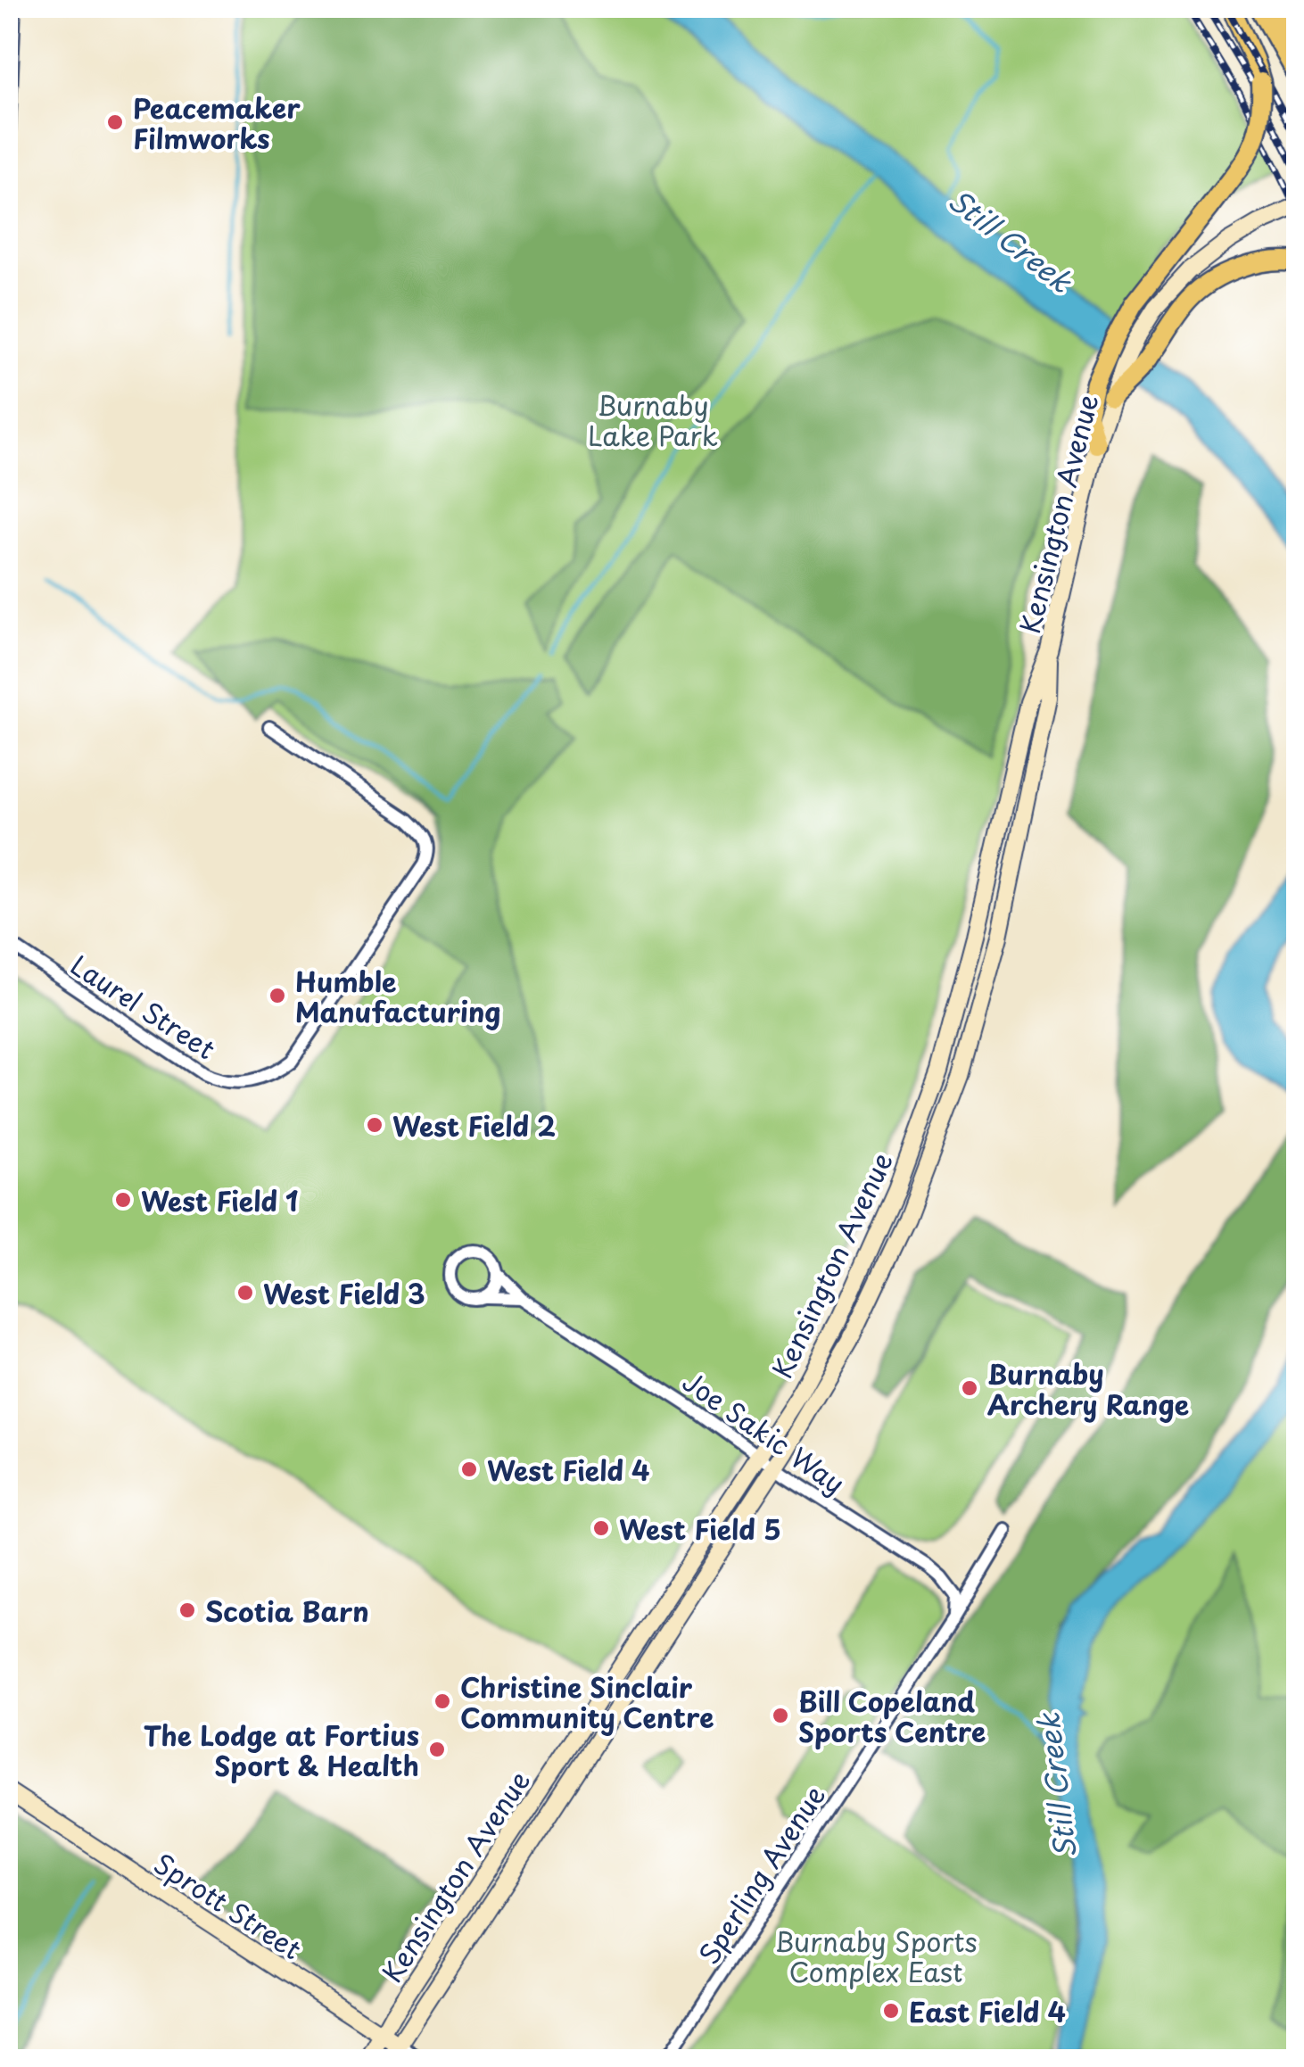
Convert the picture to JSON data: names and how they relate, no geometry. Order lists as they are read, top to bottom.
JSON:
{
  "streets": {
    "main road": ["Kensington Avenue", "Sprott Street"],
    "street": ["Laurel Street", "Joe Sakic Way", "Sperling Avenue"]
  },
  "crossings": [
    ["Kensington Avenue", "Joe Sakic Way"],
    ["Kensington Avenue", "Sprott Street"],
    ["Joe Sakic Way", "Sperling Avenue"]
  ],
  "water": ["Still Creek"],
  "parks": ["Burnaby Lake Park", "Burnaby Sports Complex East"],
  "places": [
    "Peacemaker Filmworks",
    "Humble Manufacturing",
    "West Field 2",
    "West Field 1",
    "West Field 3",
    "Burnaby Archery Range",
    "West Field 4",
    "West Field 5",
    "Scotia Barn",
    "Christine Sinclair Community Centre",
    "Bill Copeland Sports Centre",
    "The Lodge at Fortius Sport & Health",
    "East Field 4"
  ]
}
